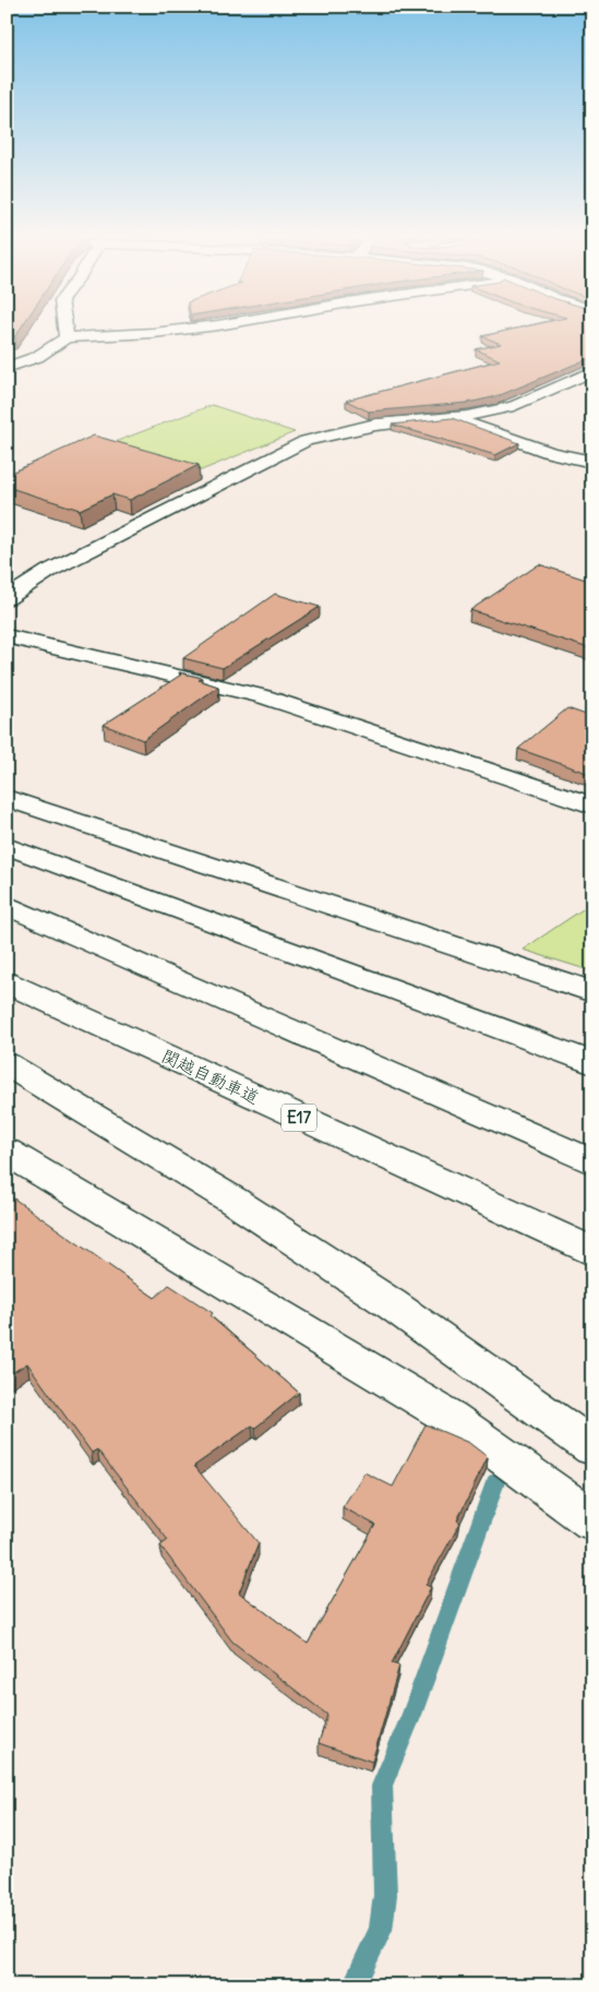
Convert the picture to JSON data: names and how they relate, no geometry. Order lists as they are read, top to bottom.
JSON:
{
  "streets": {
    "main road": ["関越自動車道", "E17"]
  }
}
